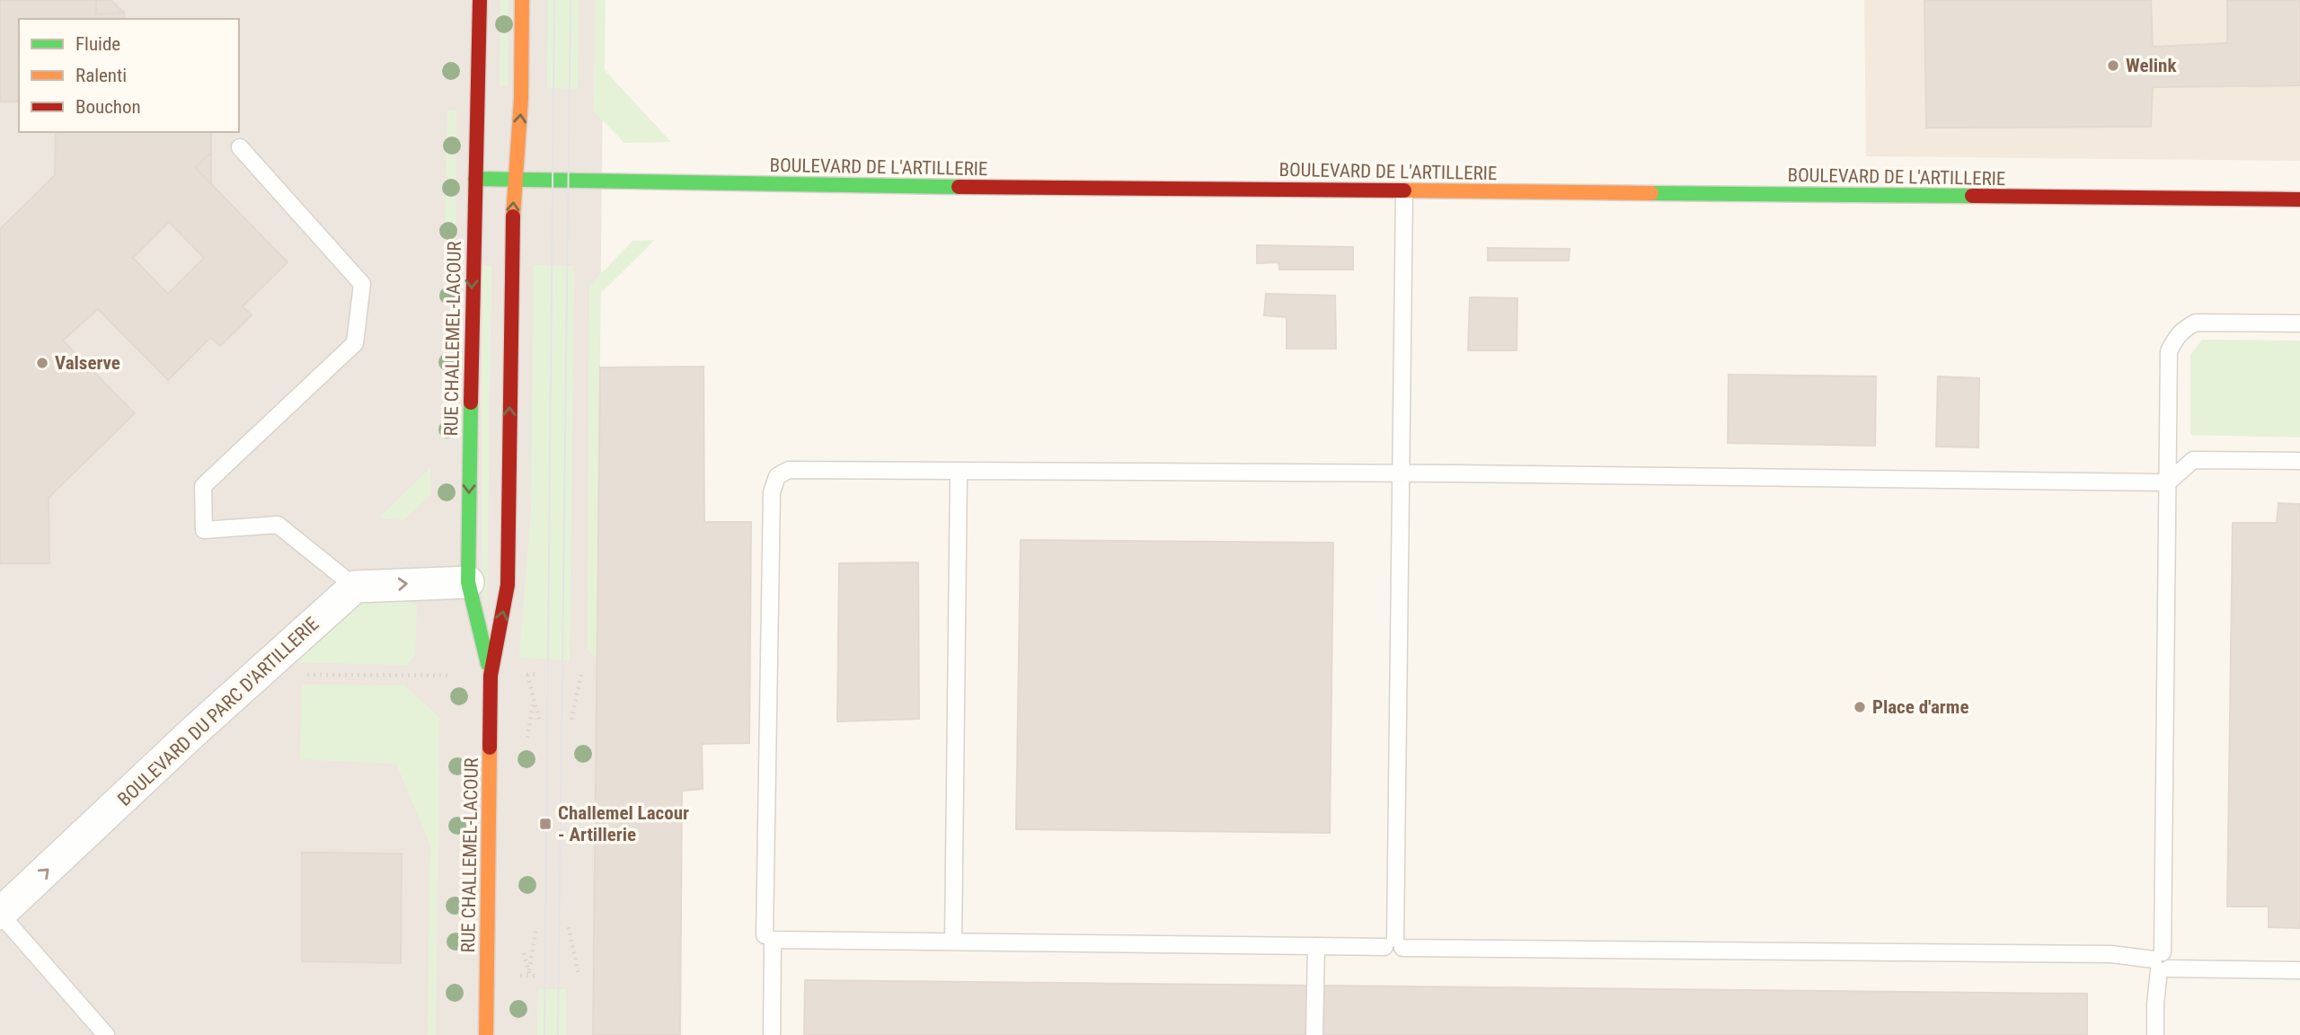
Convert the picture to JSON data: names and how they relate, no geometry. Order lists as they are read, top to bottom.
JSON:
{
  "streets": {
    "street": ["BOULEVARD DE L'ARTILLERIE", "RUE CHALLEMEL-LACOUR", "BOULEVARD DU PARC D'ARTILLERIE"]
  },
  "crossings": [
    ["BOULEVARD DE L'ARTILLERIE", "RUE CHALLEMEL-LACOUR"]
  ],
  "one_way": ["BOULEVARD DU PARC D'ARTILLERIE"],
  "places": {
    "other": ["Welink", "Valserve", "Place d'arme"],
    "transit": ["Challemel Lacour - Artillerie"]
  },
  "legend": ["Fluide", "Ralenti", "Bouchon"]
}
